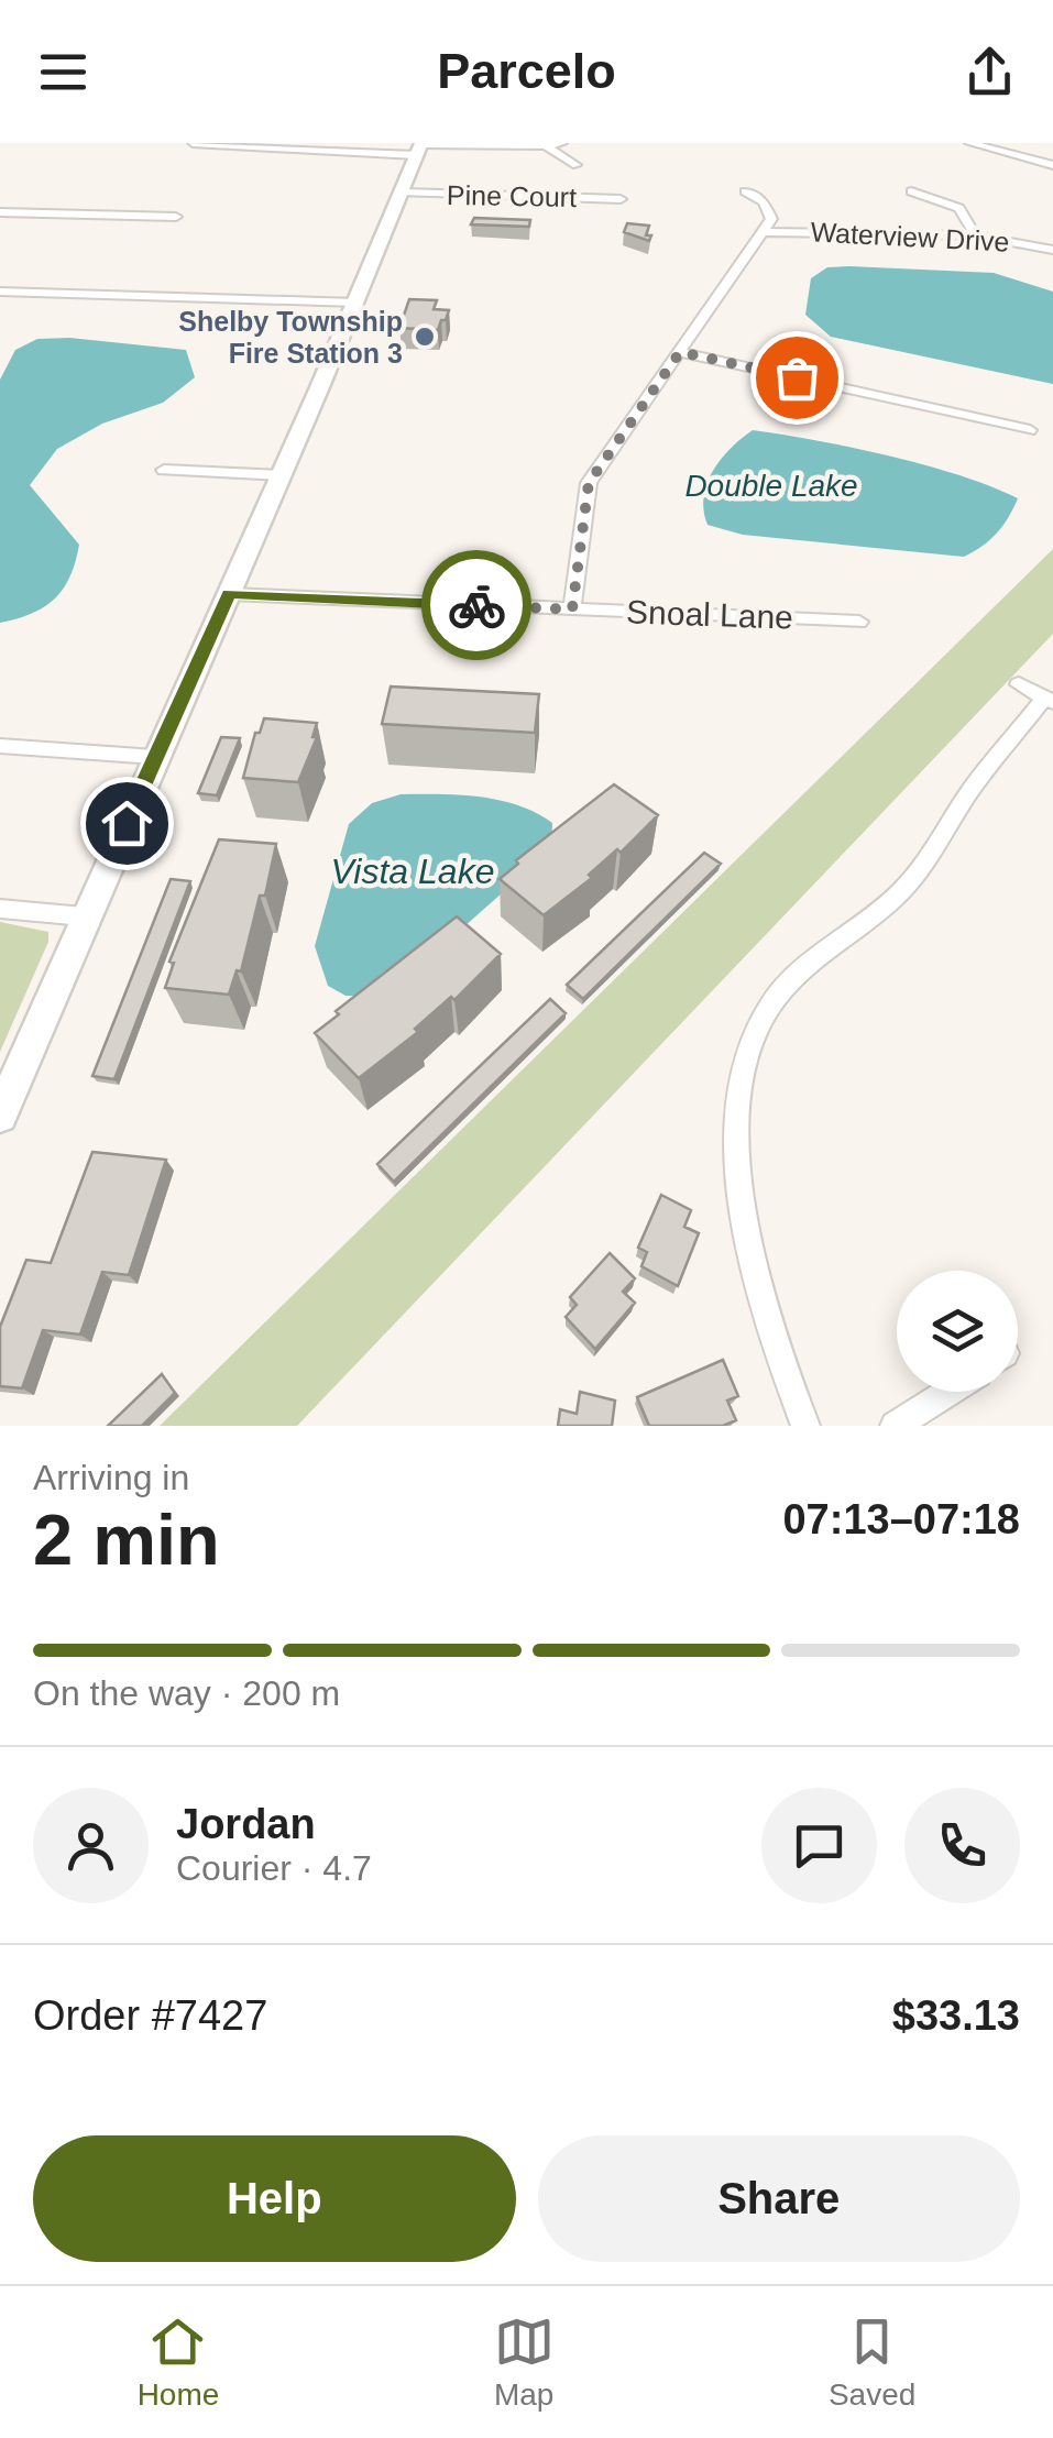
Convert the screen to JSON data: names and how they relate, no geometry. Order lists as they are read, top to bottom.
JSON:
{
  "streets": {
    "street": ["Pine Court", "Waterview Drive", "Snoal Lane"]
  },
  "water": ["Double Lake", "Vista Lake"],
  "places": ["Shelby Township Fire Station 3"],
  "page": {
    "header": "Parcelo",
    "heading": ["2 min", "Arriving in", "07:13–07:18"],
    "panel": [
      "Jordan",
      "Courier · 4.7",
      "Order #7427",
      "$33.13"
    ],
    "bar": "On the way · 200 m",
    "buttons": ["Help", "Share"],
    "tabs": ["Home", "Map", "Saved"]
  }
}
